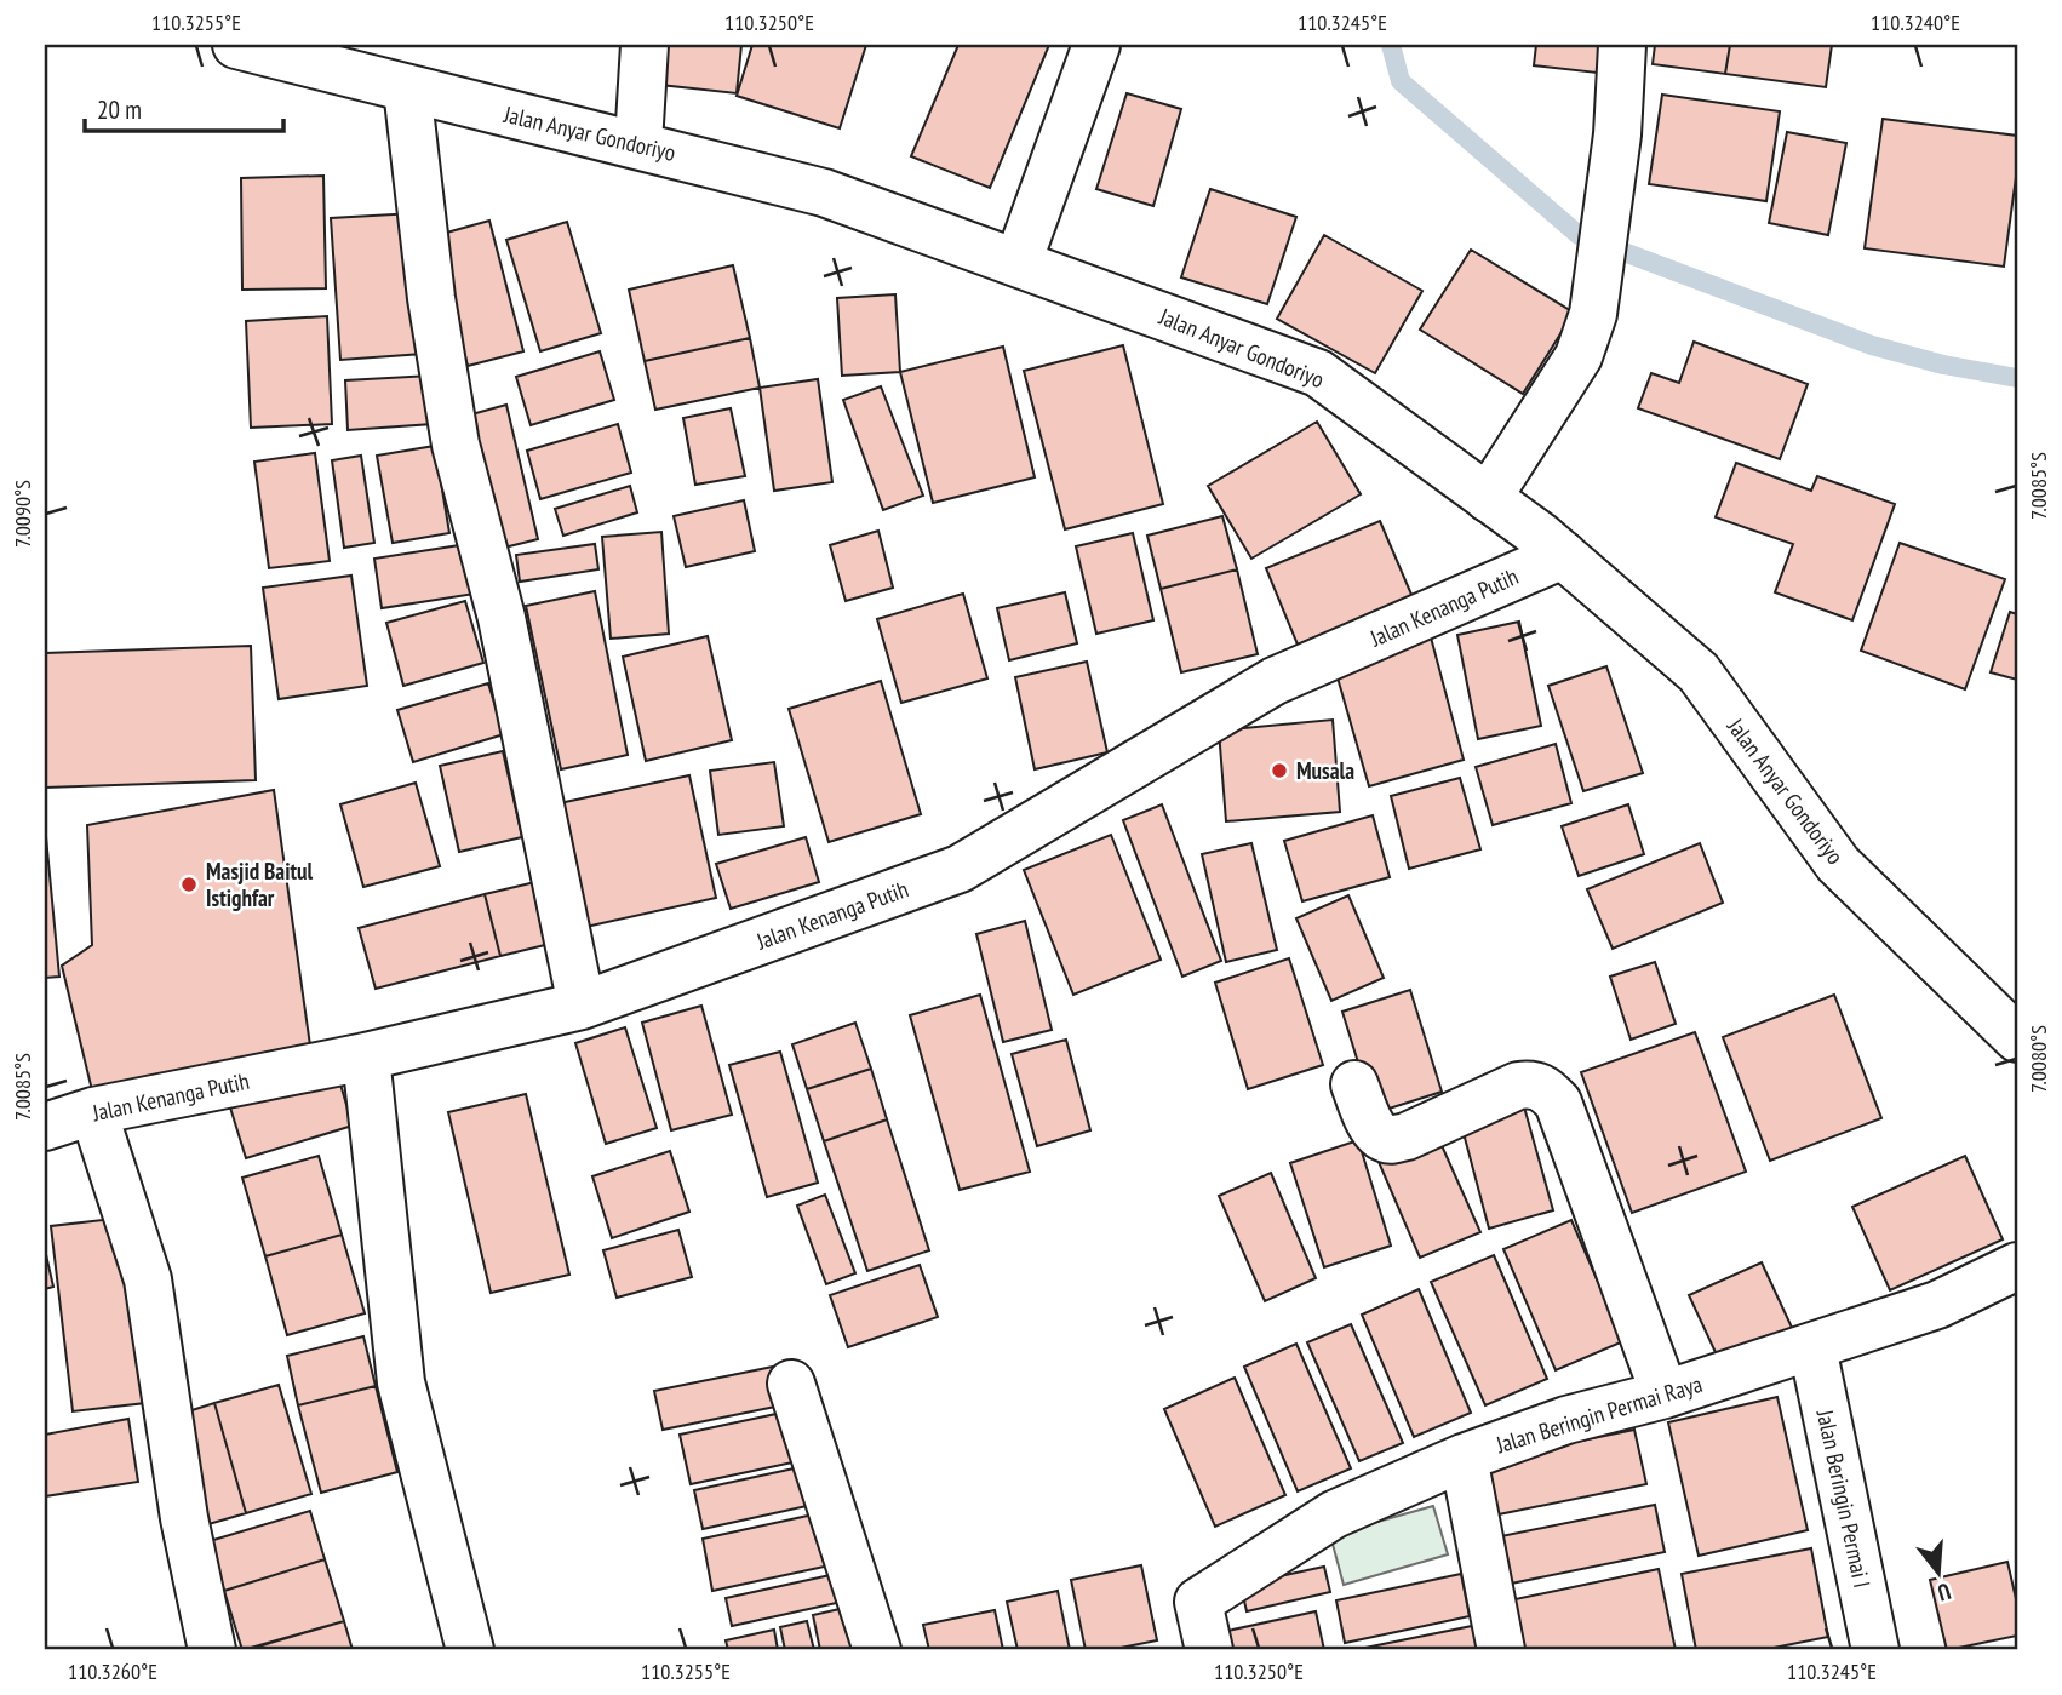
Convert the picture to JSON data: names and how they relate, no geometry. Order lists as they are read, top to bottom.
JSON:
{
  "streets": {
    "street": [
      "Jalan Anyar Gondoriyo",
      "Jalan Kenanga Putih",
      "Jalan Beringin Permai Raya",
      "Jalan Beringin Permai I"
    ]
  },
  "crossings": [
    ["Jalan Anyar Gondoriyo", "Jalan Kenanga Putih"],
    ["Jalan Beringin Permai Raya", "Jalan Beringin Permai I"]
  ],
  "places": ["Musala", "Masjid Baitul Istighfar"],
  "scale_bar": "20 m",
  "north": "bottom",
  "coordinates": [
    "110.3255°E",
    "110.3250°E",
    "110.3245°E",
    "110.3240°E",
    "7.0085°S",
    "7.0090°S",
    "7.0080°S",
    "110.3260°E"
  ]
}
